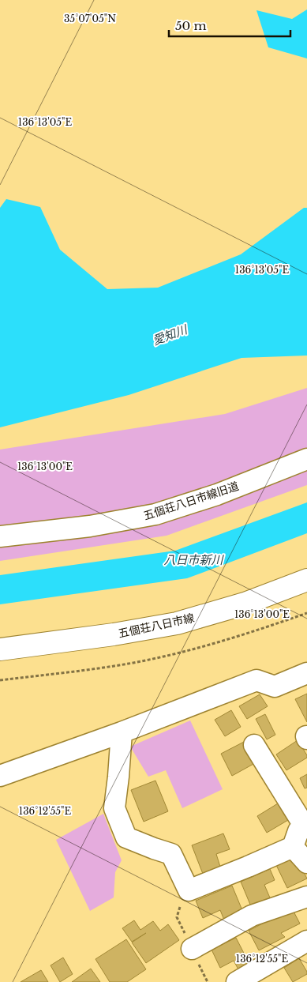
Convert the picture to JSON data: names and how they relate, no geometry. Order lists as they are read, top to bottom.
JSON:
{
  "streets": {
    "main road": ["五個荘八日市線"],
    "street": ["五個荘八日市線旧道"]
  },
  "water": ["愛知川", "八日市新川"],
  "scale_bar": "50 m",
  "coordinates": [
    "35°07'05\"N",
    "136°13'05\"E",
    "136°13'00\"E",
    "136°12'55\"E"
  ]
}
